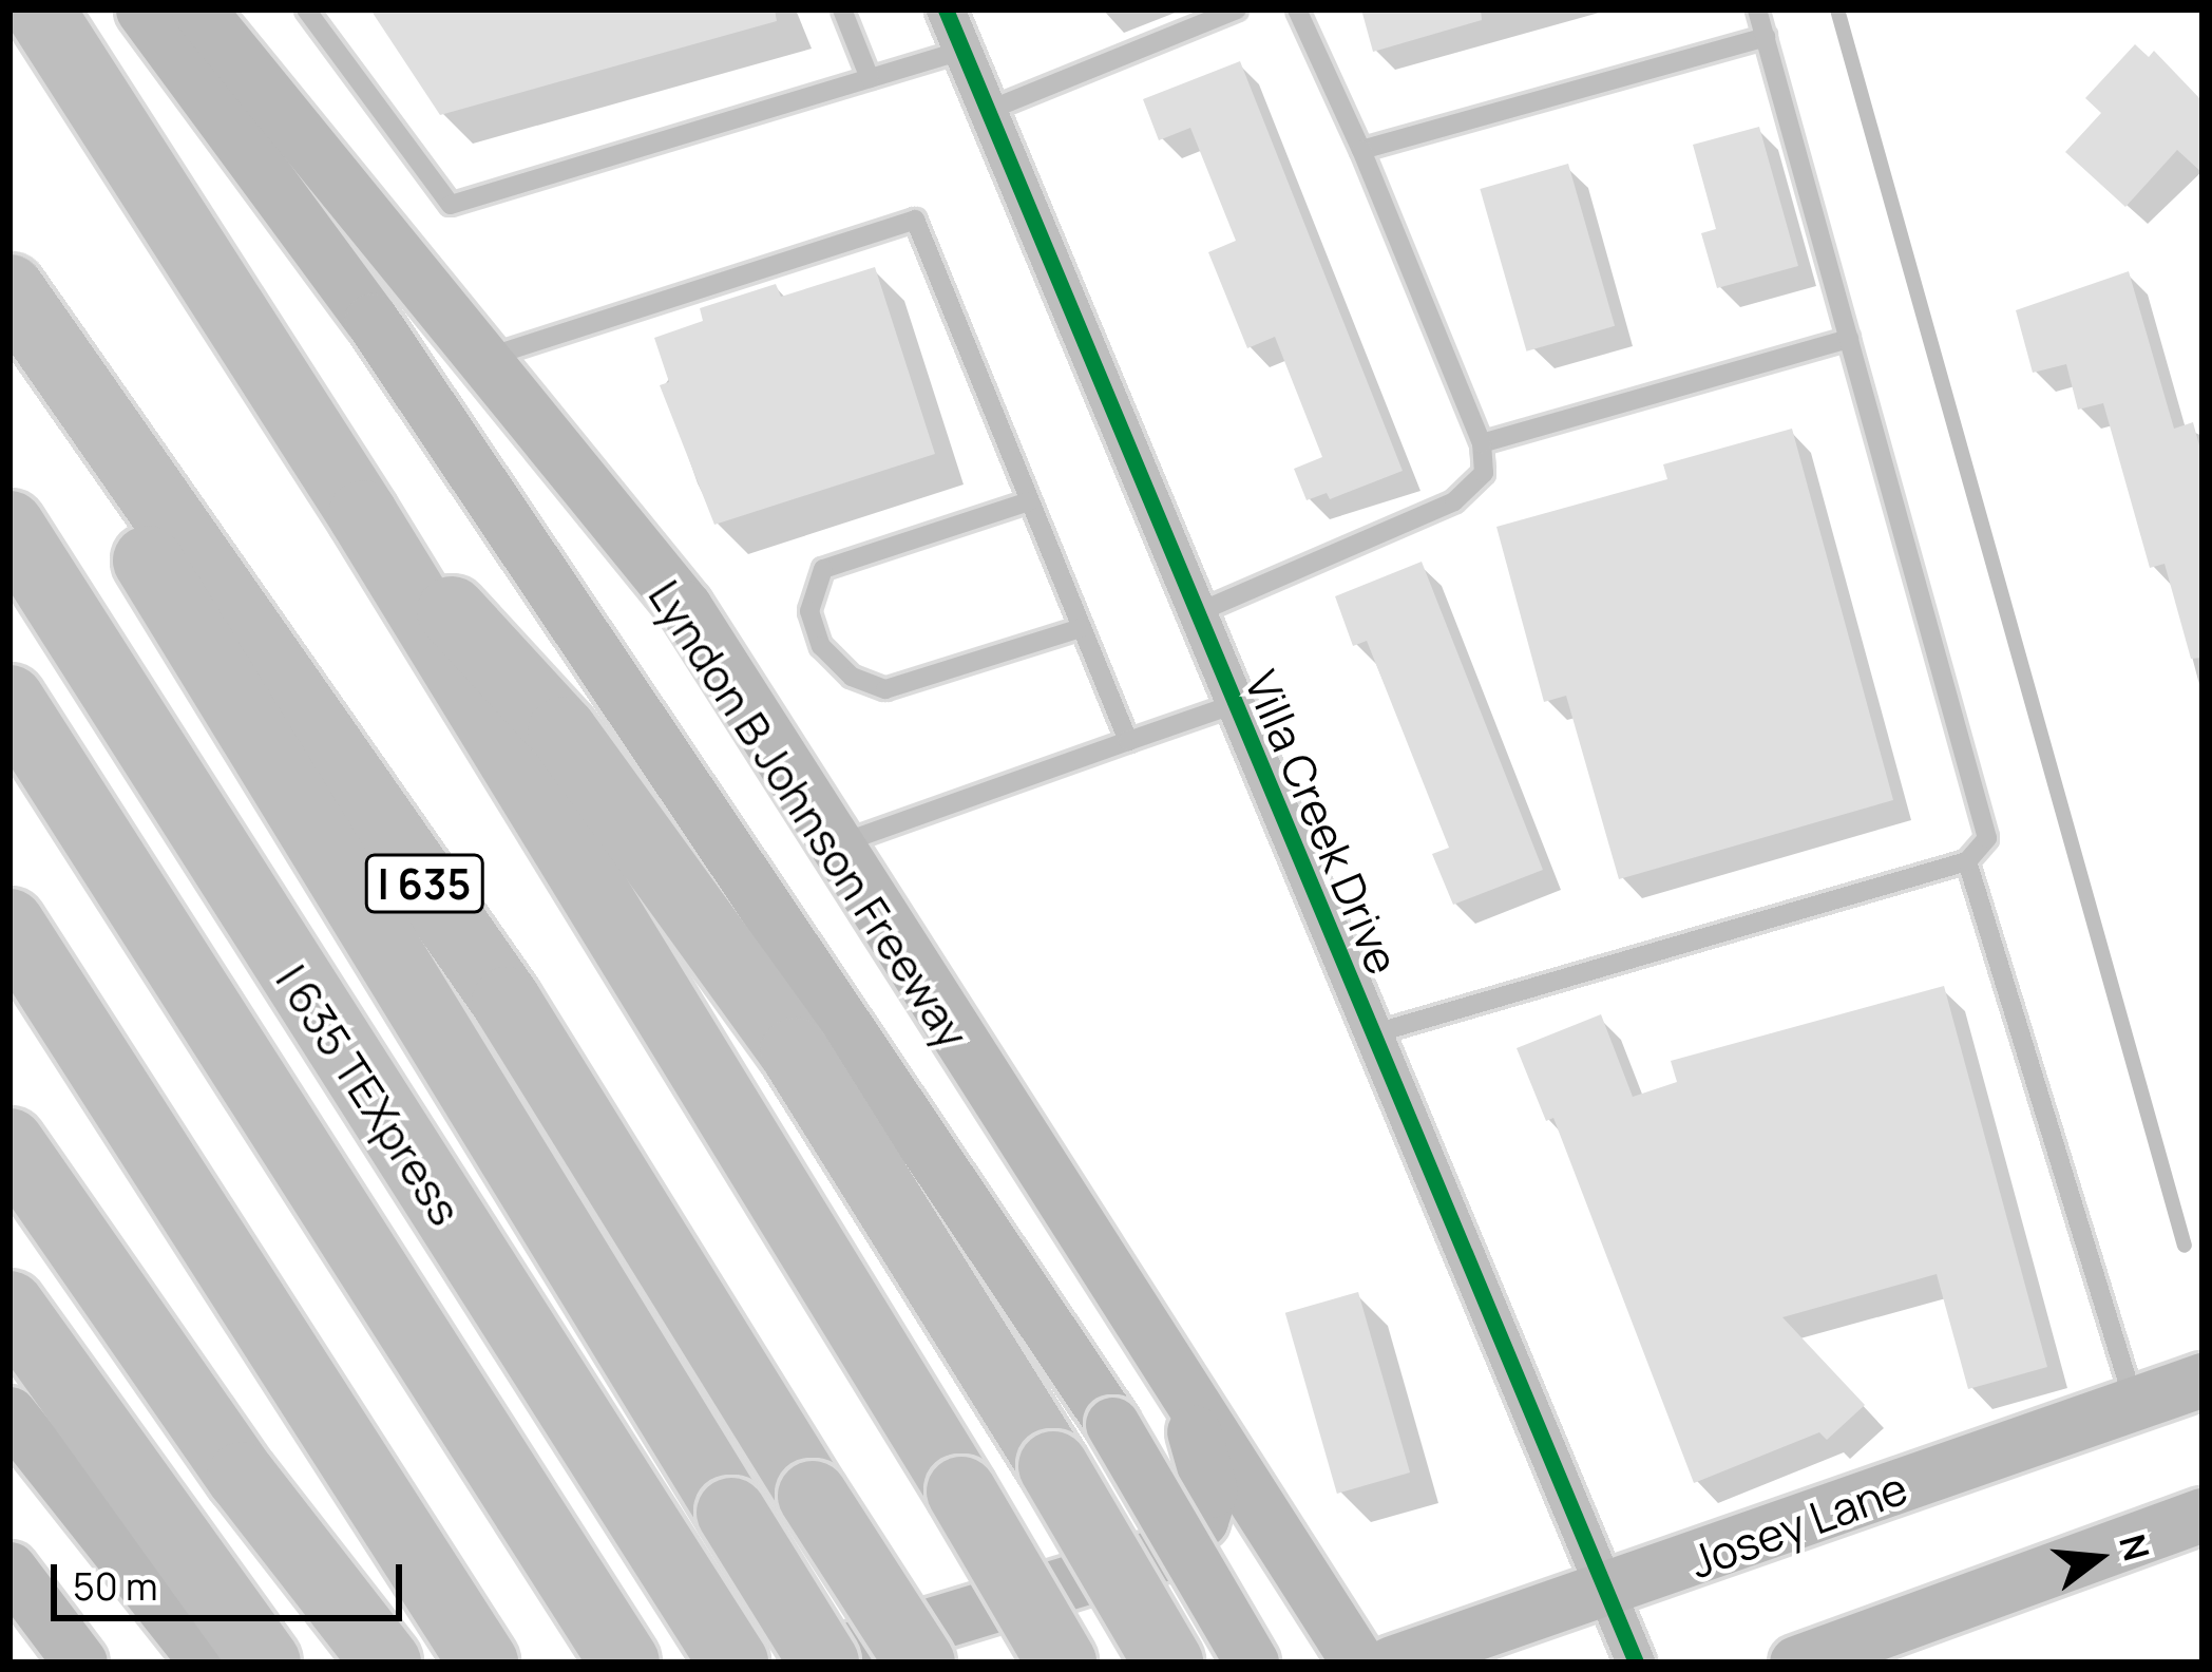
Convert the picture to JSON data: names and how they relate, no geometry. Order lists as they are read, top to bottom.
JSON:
{
  "streets": {
    "highway": ["I 635", "I 635 TEXpress"],
    "main road": ["Lyndon B Johnson Freeway", "Josey Lane"],
    "street": ["Villa Creek Drive"]
  },
  "crossings": [
    ["Villa Creek Drive", "Josey Lane"]
  ],
  "scale_bar": "50 m",
  "north": "right"
}
